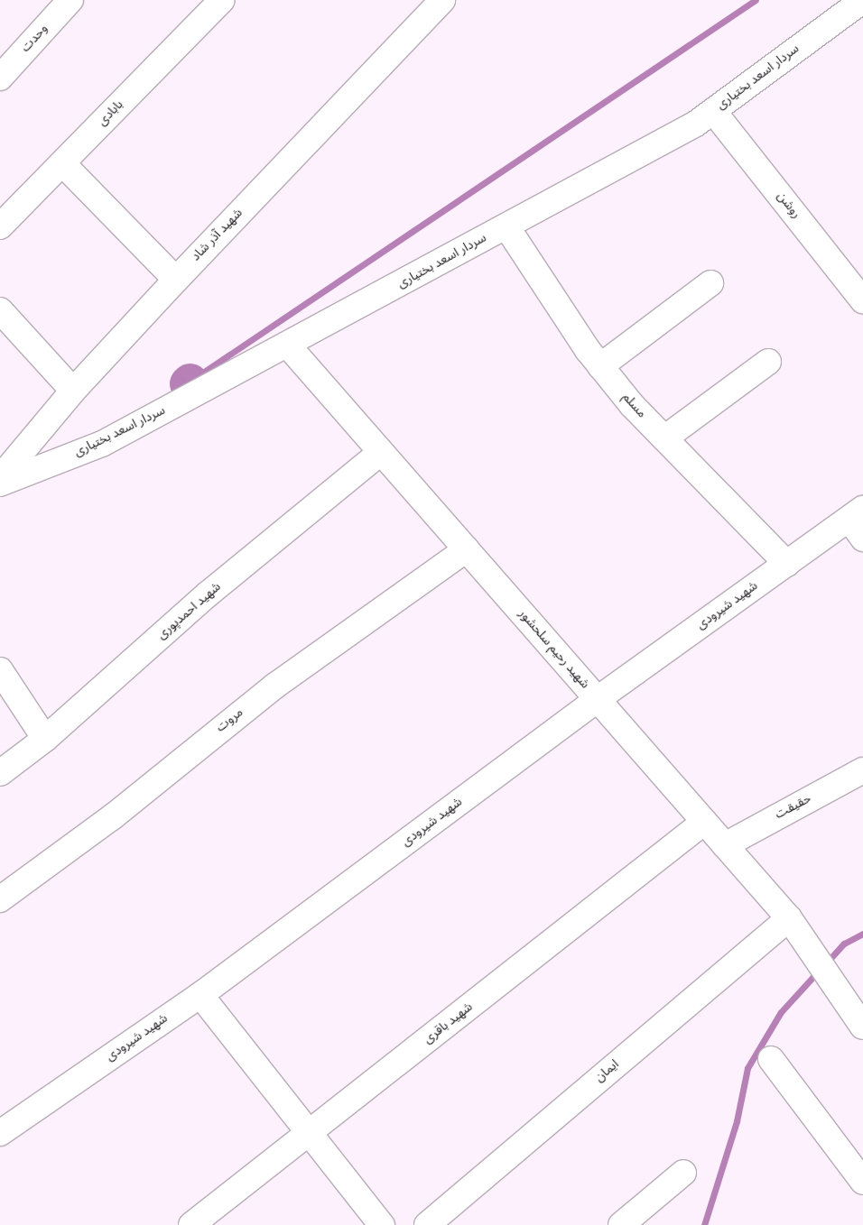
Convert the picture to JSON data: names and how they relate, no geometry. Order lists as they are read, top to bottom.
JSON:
{
  "streets": {
    "street": [
      "وحدت",
      "سردار اسعد بختیاری",
      "بابادی",
      "روشن",
      "شهید آذر شاد",
      "مسلم",
      "شهید شیرودی",
      "شهید احمدپوری",
      "شهید رحیم سلحشور",
      "مروت",
      "حقیقت",
      "شهید باقری",
      "ایمان"
    ]
  },
  "crossings": [
    ["سردار اسعد بختیاری", "روشن"],
    ["سردار اسعد بختیاری", "مسلم"],
    ["سردار اسعد بختیاری", "شهید رحیم سلحشور"],
    ["مسلم", "شهید شیرودی"],
    ["شهید شیرودی", "شهید رحیم سلحشور"],
    ["شهید احمدپوری", "شهید رحیم سلحشور"],
    ["شهید رحیم سلحشور", "مروت"],
    ["شهید رحیم سلحشور", "حقیقت"],
    ["شهید رحیم سلحشور", "شهید باقری"],
    ["شهید رحیم سلحشور", "ایمان"]
  ]
}
